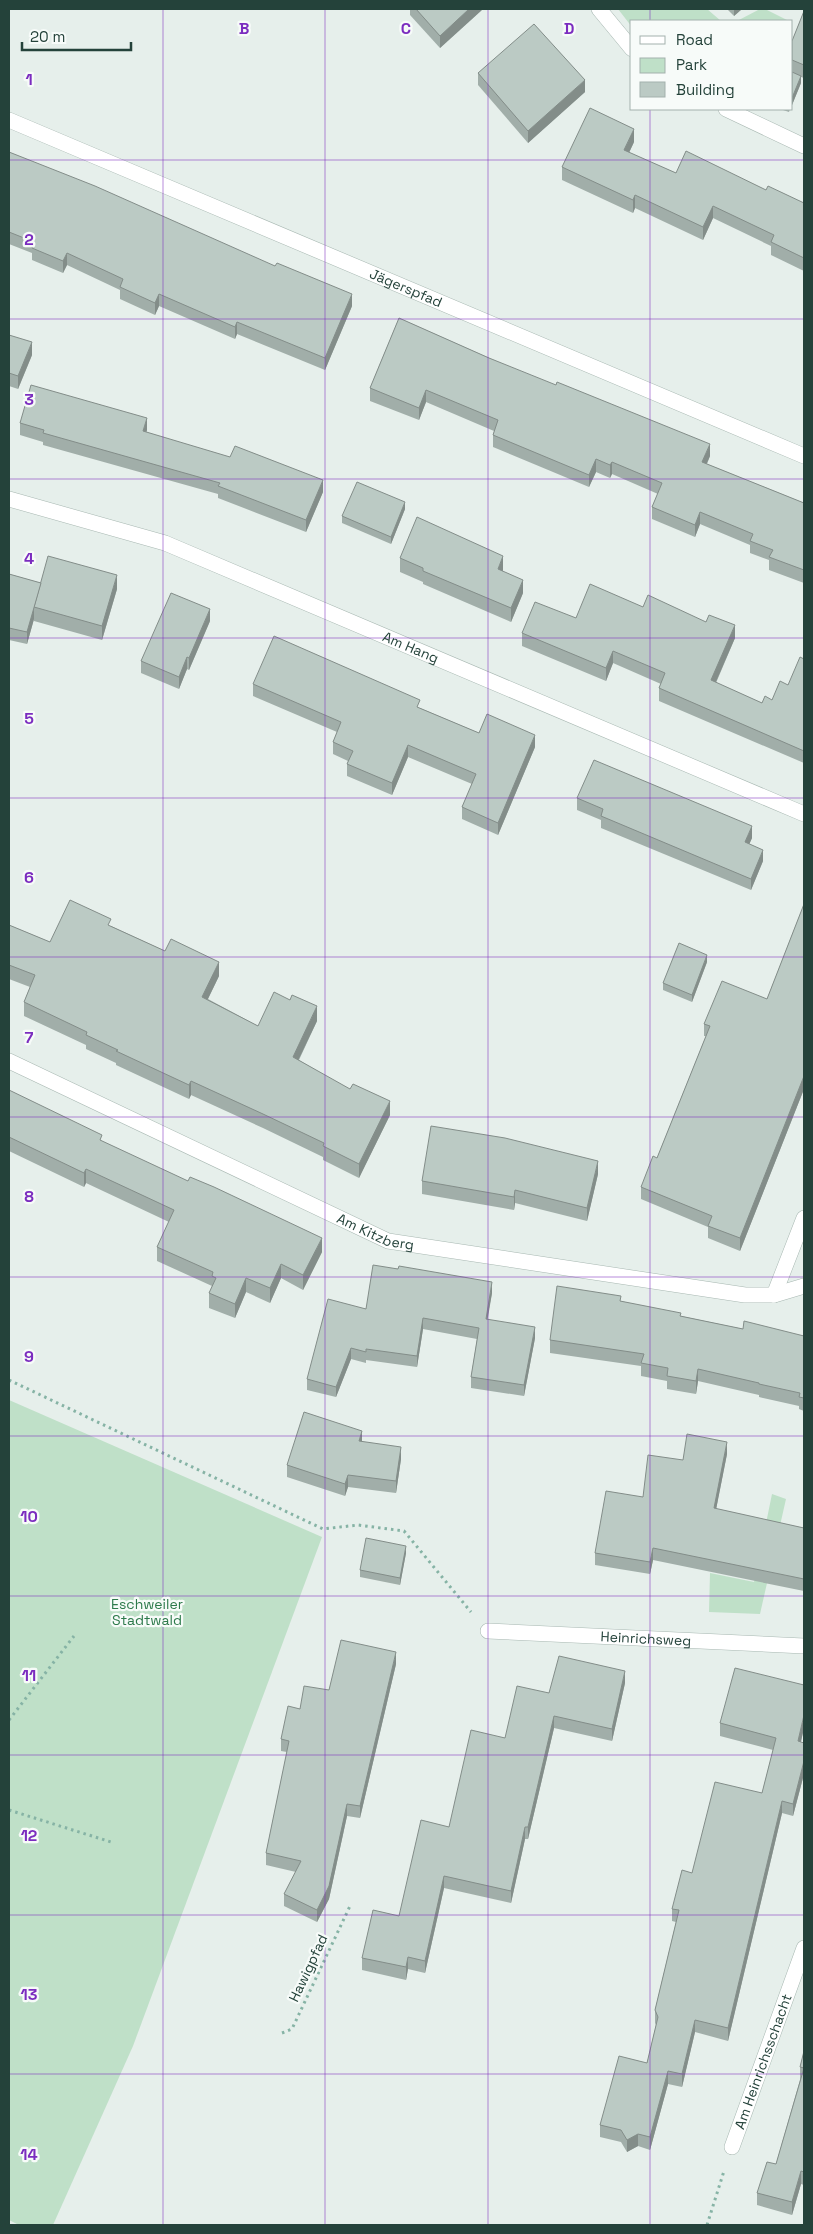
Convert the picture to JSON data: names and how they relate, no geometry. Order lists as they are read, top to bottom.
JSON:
{
  "streets": {
    "street": [
      "Jägerspfad",
      "Am Hang",
      "Am Kitzberg",
      "Heinrichsweg",
      "Am Heinrichsschacht"
    ],
    "path": ["Hawigpfad"]
  },
  "parks": ["Eschweiler Stadtwald"],
  "legend": ["Road", "Park", "Building"],
  "scale_bar": "20 m",
  "grid": {
    "columns": ["B", "C", "D"],
    "rows": [
      "1",
      "2",
      "3",
      "4",
      "5",
      "6",
      "7",
      "8",
      "9",
      "10",
      "11",
      "12",
      "13",
      "14"
    ]
  }
}
